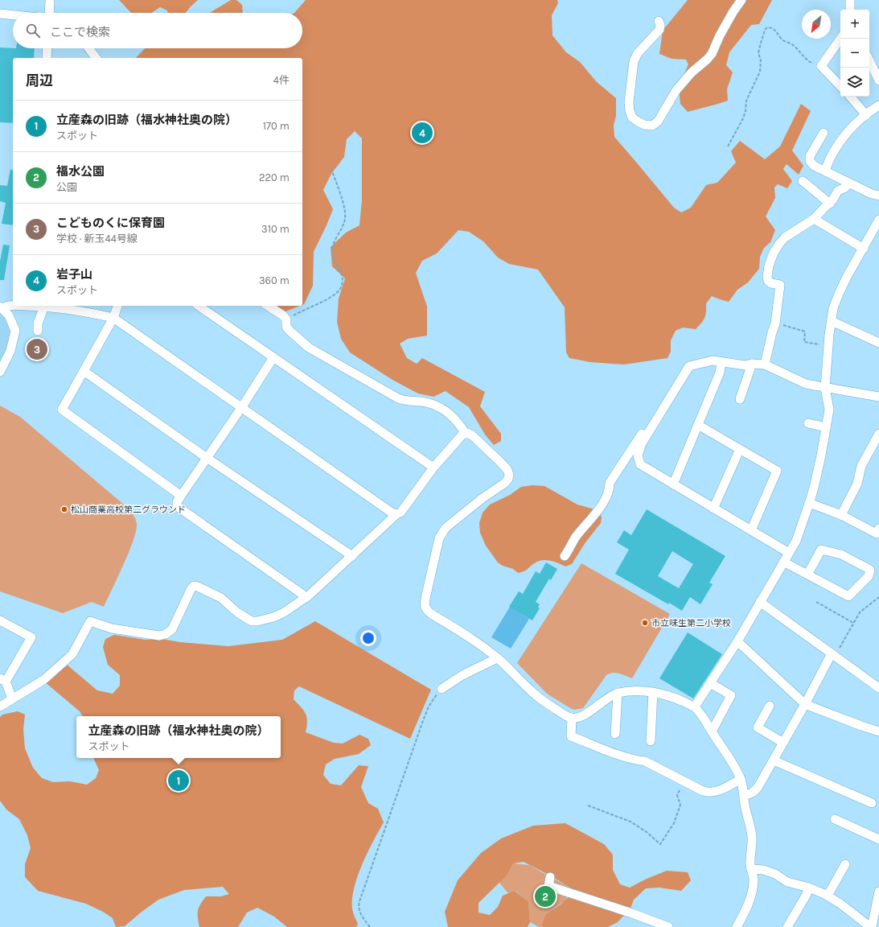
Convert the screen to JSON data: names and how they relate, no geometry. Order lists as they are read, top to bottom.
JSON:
{
  "places": ["松山商業高校第二グラウンド", "市立味生第二小学校"],
  "north": "bottom left",
  "page": {
    "map_buttons": ["+", "−"],
    "search": "ここで検索",
    "heading": ["周辺", "4件"],
    "list": [
      {
        "mark": "1",
        "name": "立産森の旧跡（福水神社奥の院）",
        "note": "スポット",
        "value": "170 m"
      },
      {
        "mark": "2",
        "name": "福水公園",
        "note": "公園",
        "value": "220 m"
      },
      {
        "mark": "3",
        "name": "こどものくに保育園",
        "note": "学校 · 新玉44号線",
        "value": "310 m"
      },
      {
        "mark": "4",
        "name": "岩子山",
        "note": "スポット",
        "value": "360 m"
      }
    ],
    "pins": [
      "4",
      "3",
      "1",
      "2"
    ],
    "popup": ["立産森の旧跡（福水神社奥の院）", "スポット"]
  }
}
